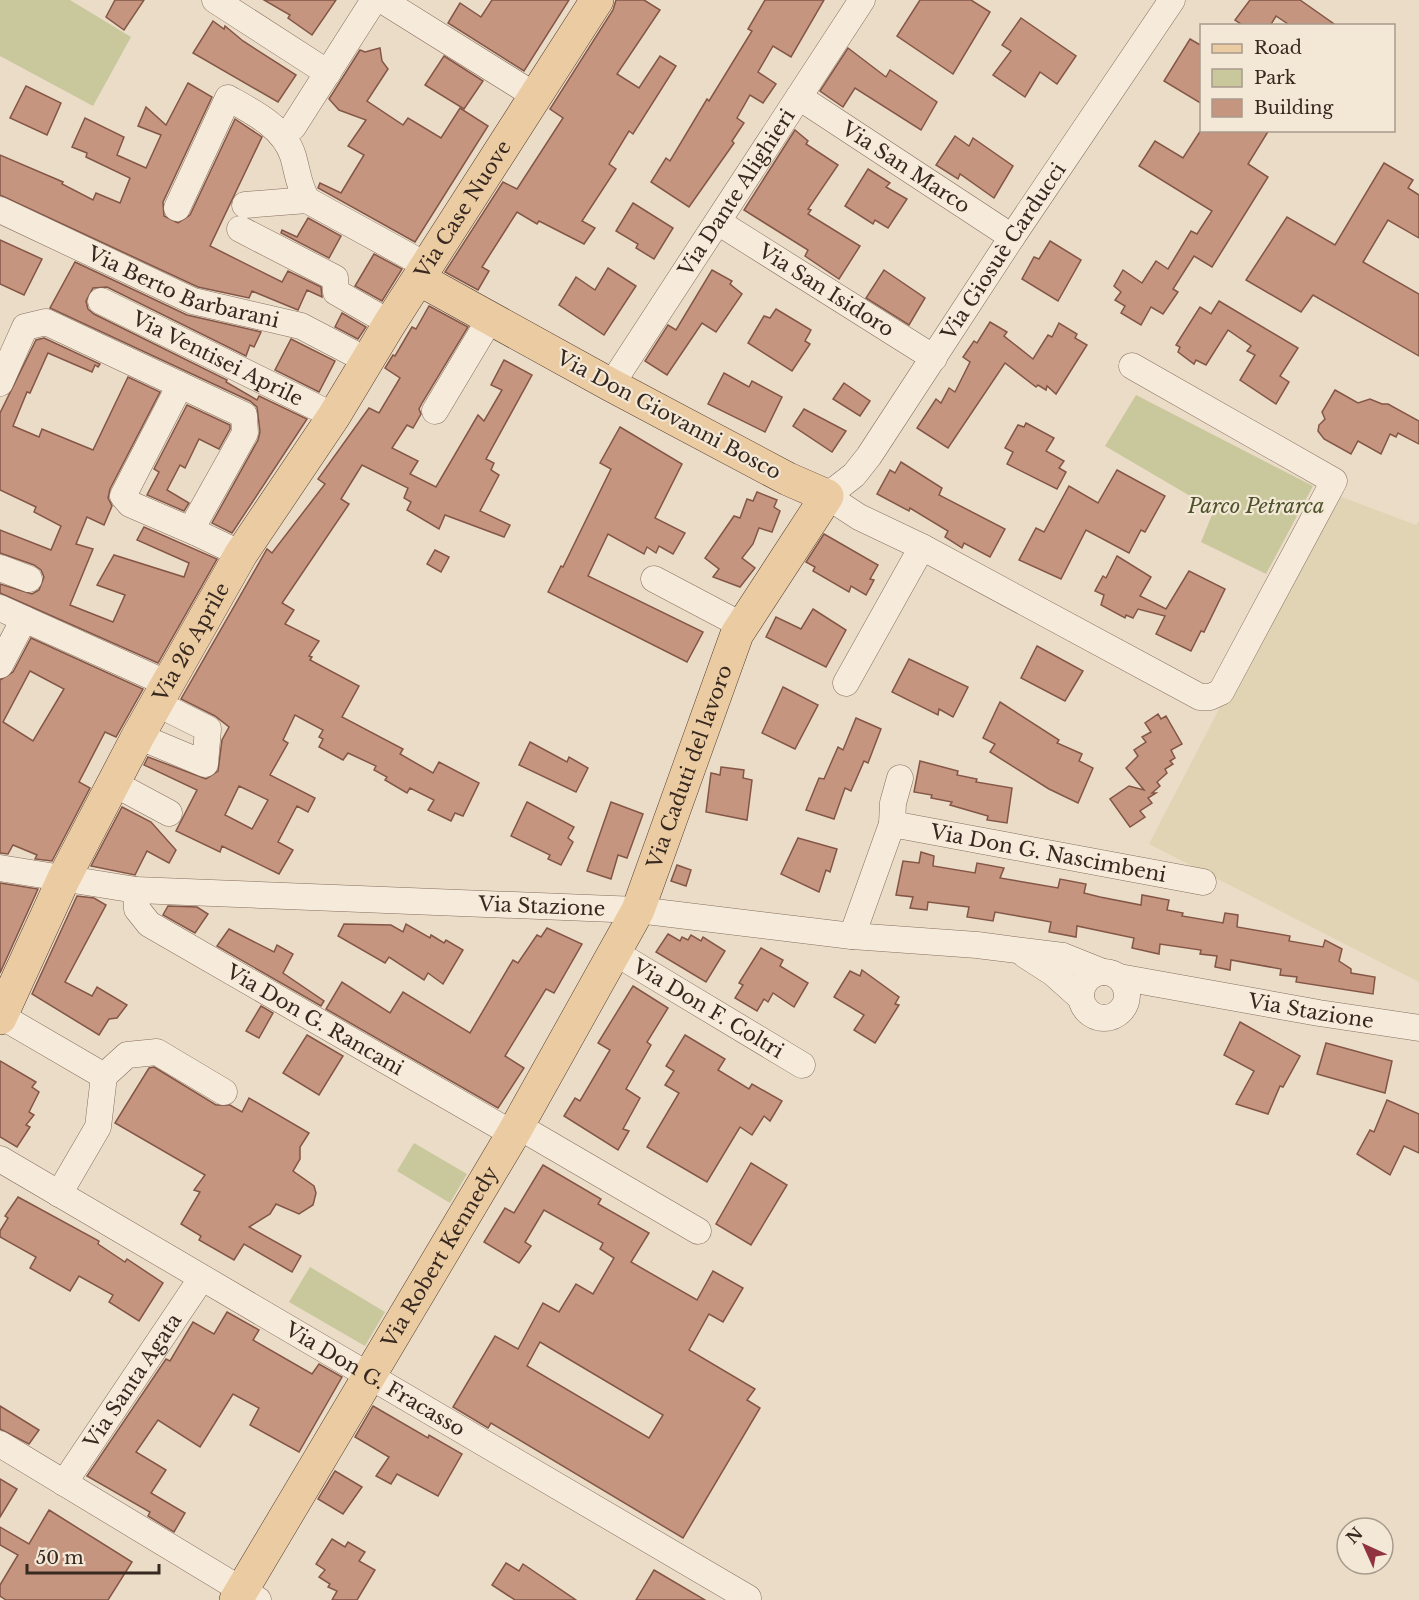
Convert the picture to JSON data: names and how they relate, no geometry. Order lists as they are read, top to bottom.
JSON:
{
  "streets": {
    "main road": [
      "Via Case Nuove",
      "Via Don Giovanni Bosco",
      "Via 26 Aprile",
      "Via Caduti del lavoro",
      "Via Robert Kennedy"
    ],
    "street": [
      "Via San Marco",
      "Via Dante Alighieri",
      "Via Giosuè Carducci",
      "Via Berto Barbarani",
      "Via San Isidoro",
      "Via Ventisei Aprile",
      "Via Don G. Nascimbeni",
      "Via Stazione",
      "Via Don F. Coltri",
      "Via Don G. Rancani",
      "Via Don G. Fracasso",
      "Via Santa Agata"
    ]
  },
  "crossings": [
    ["Via San Marco", "Via Dante Alighieri"],
    ["Via San Marco", "Via Giosuè Carducci"],
    ["Via Dante Alighieri", "Via San Isidoro"],
    ["Via Dante Alighieri", "Via Don Giovanni Bosco"],
    ["Via Case Nuove", "Via Berto Barbarani"],
    ["Via Case Nuove", "Via Ventisei Aprile"],
    ["Via Case Nuove", "Via Don Giovanni Bosco"],
    ["Via Case Nuove", "Via 26 Aprile"],
    ["Via Giosuè Carducci", "Via San Isidoro"],
    ["Via Giosuè Carducci", "Via Don Giovanni Bosco"],
    ["Via Giosuè Carducci", "Via Caduti del lavoro"],
    ["Via Ventisei Aprile", "Via 26 Aprile"],
    ["Via Don Giovanni Bosco", "Via Caduti del lavoro"],
    ["Via 26 Aprile", "Via Stazione"],
    ["Via Caduti del lavoro", "Via Stazione"],
    ["Via Caduti del lavoro", "Via Robert Kennedy"],
    ["Via Stazione", "Via Don G. Rancani"],
    ["Via Stazione", "Via Robert Kennedy"],
    ["Via Don F. Coltri", "Via Robert Kennedy"],
    ["Via Don G. Rancani", "Via Robert Kennedy"],
    ["Via Robert Kennedy", "Via Don G. Fracasso"],
    ["Via Don G. Fracasso", "Via Santa Agata"]
  ],
  "parks": ["Parco Petrarca"],
  "legend": ["Road", "Park", "Building"],
  "scale_bar": "50 m",
  "north": "top left"
}
